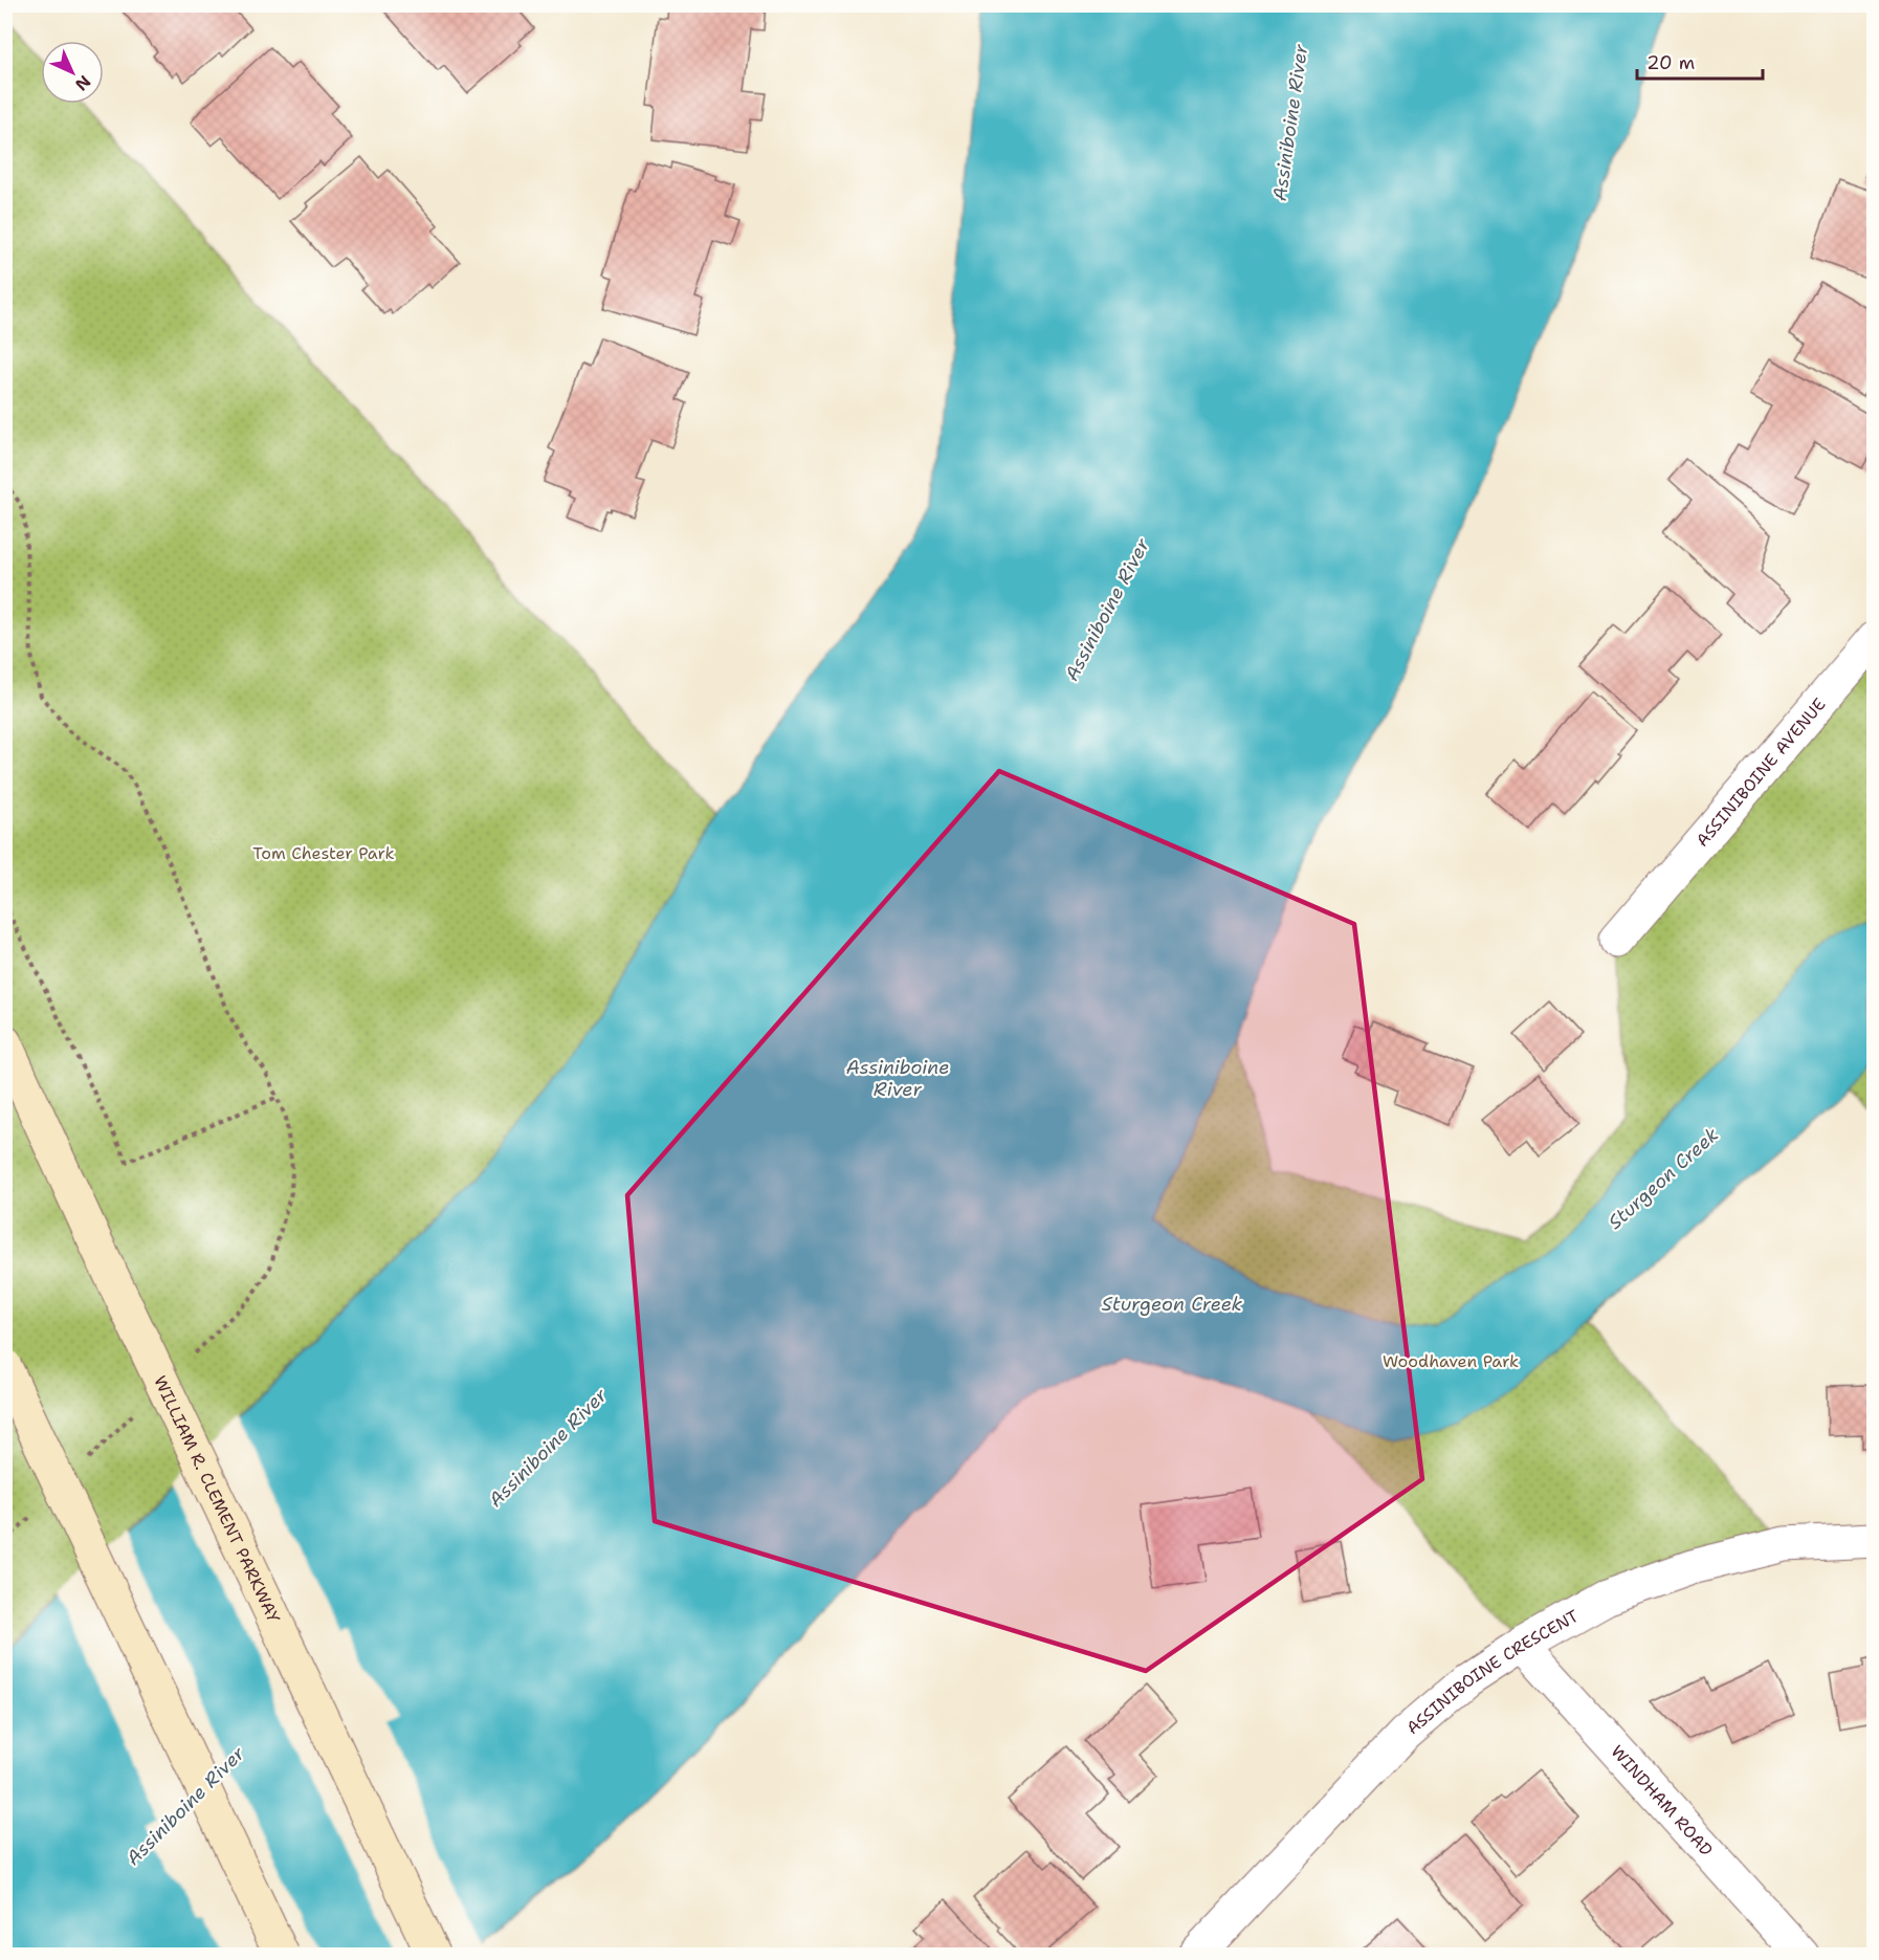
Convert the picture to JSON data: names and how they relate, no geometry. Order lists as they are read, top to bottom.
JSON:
{
  "streets": {
    "main road": ["WILLIAM R. CLEMENT PARKWAY"],
    "street": ["ASSINIBOINE AVENUE", "ASSINIBOINE CRESCENT", "WINDHAM ROAD"]
  },
  "crossings": [
    ["ASSINIBOINE CRESCENT", "WINDHAM ROAD"]
  ],
  "water": ["Assiniboine River", "Sturgeon Creek"],
  "parks": ["Tom Chester Park", "Woodhaven Park"],
  "scale_bar": "20 m",
  "north": "bottom right"
}
